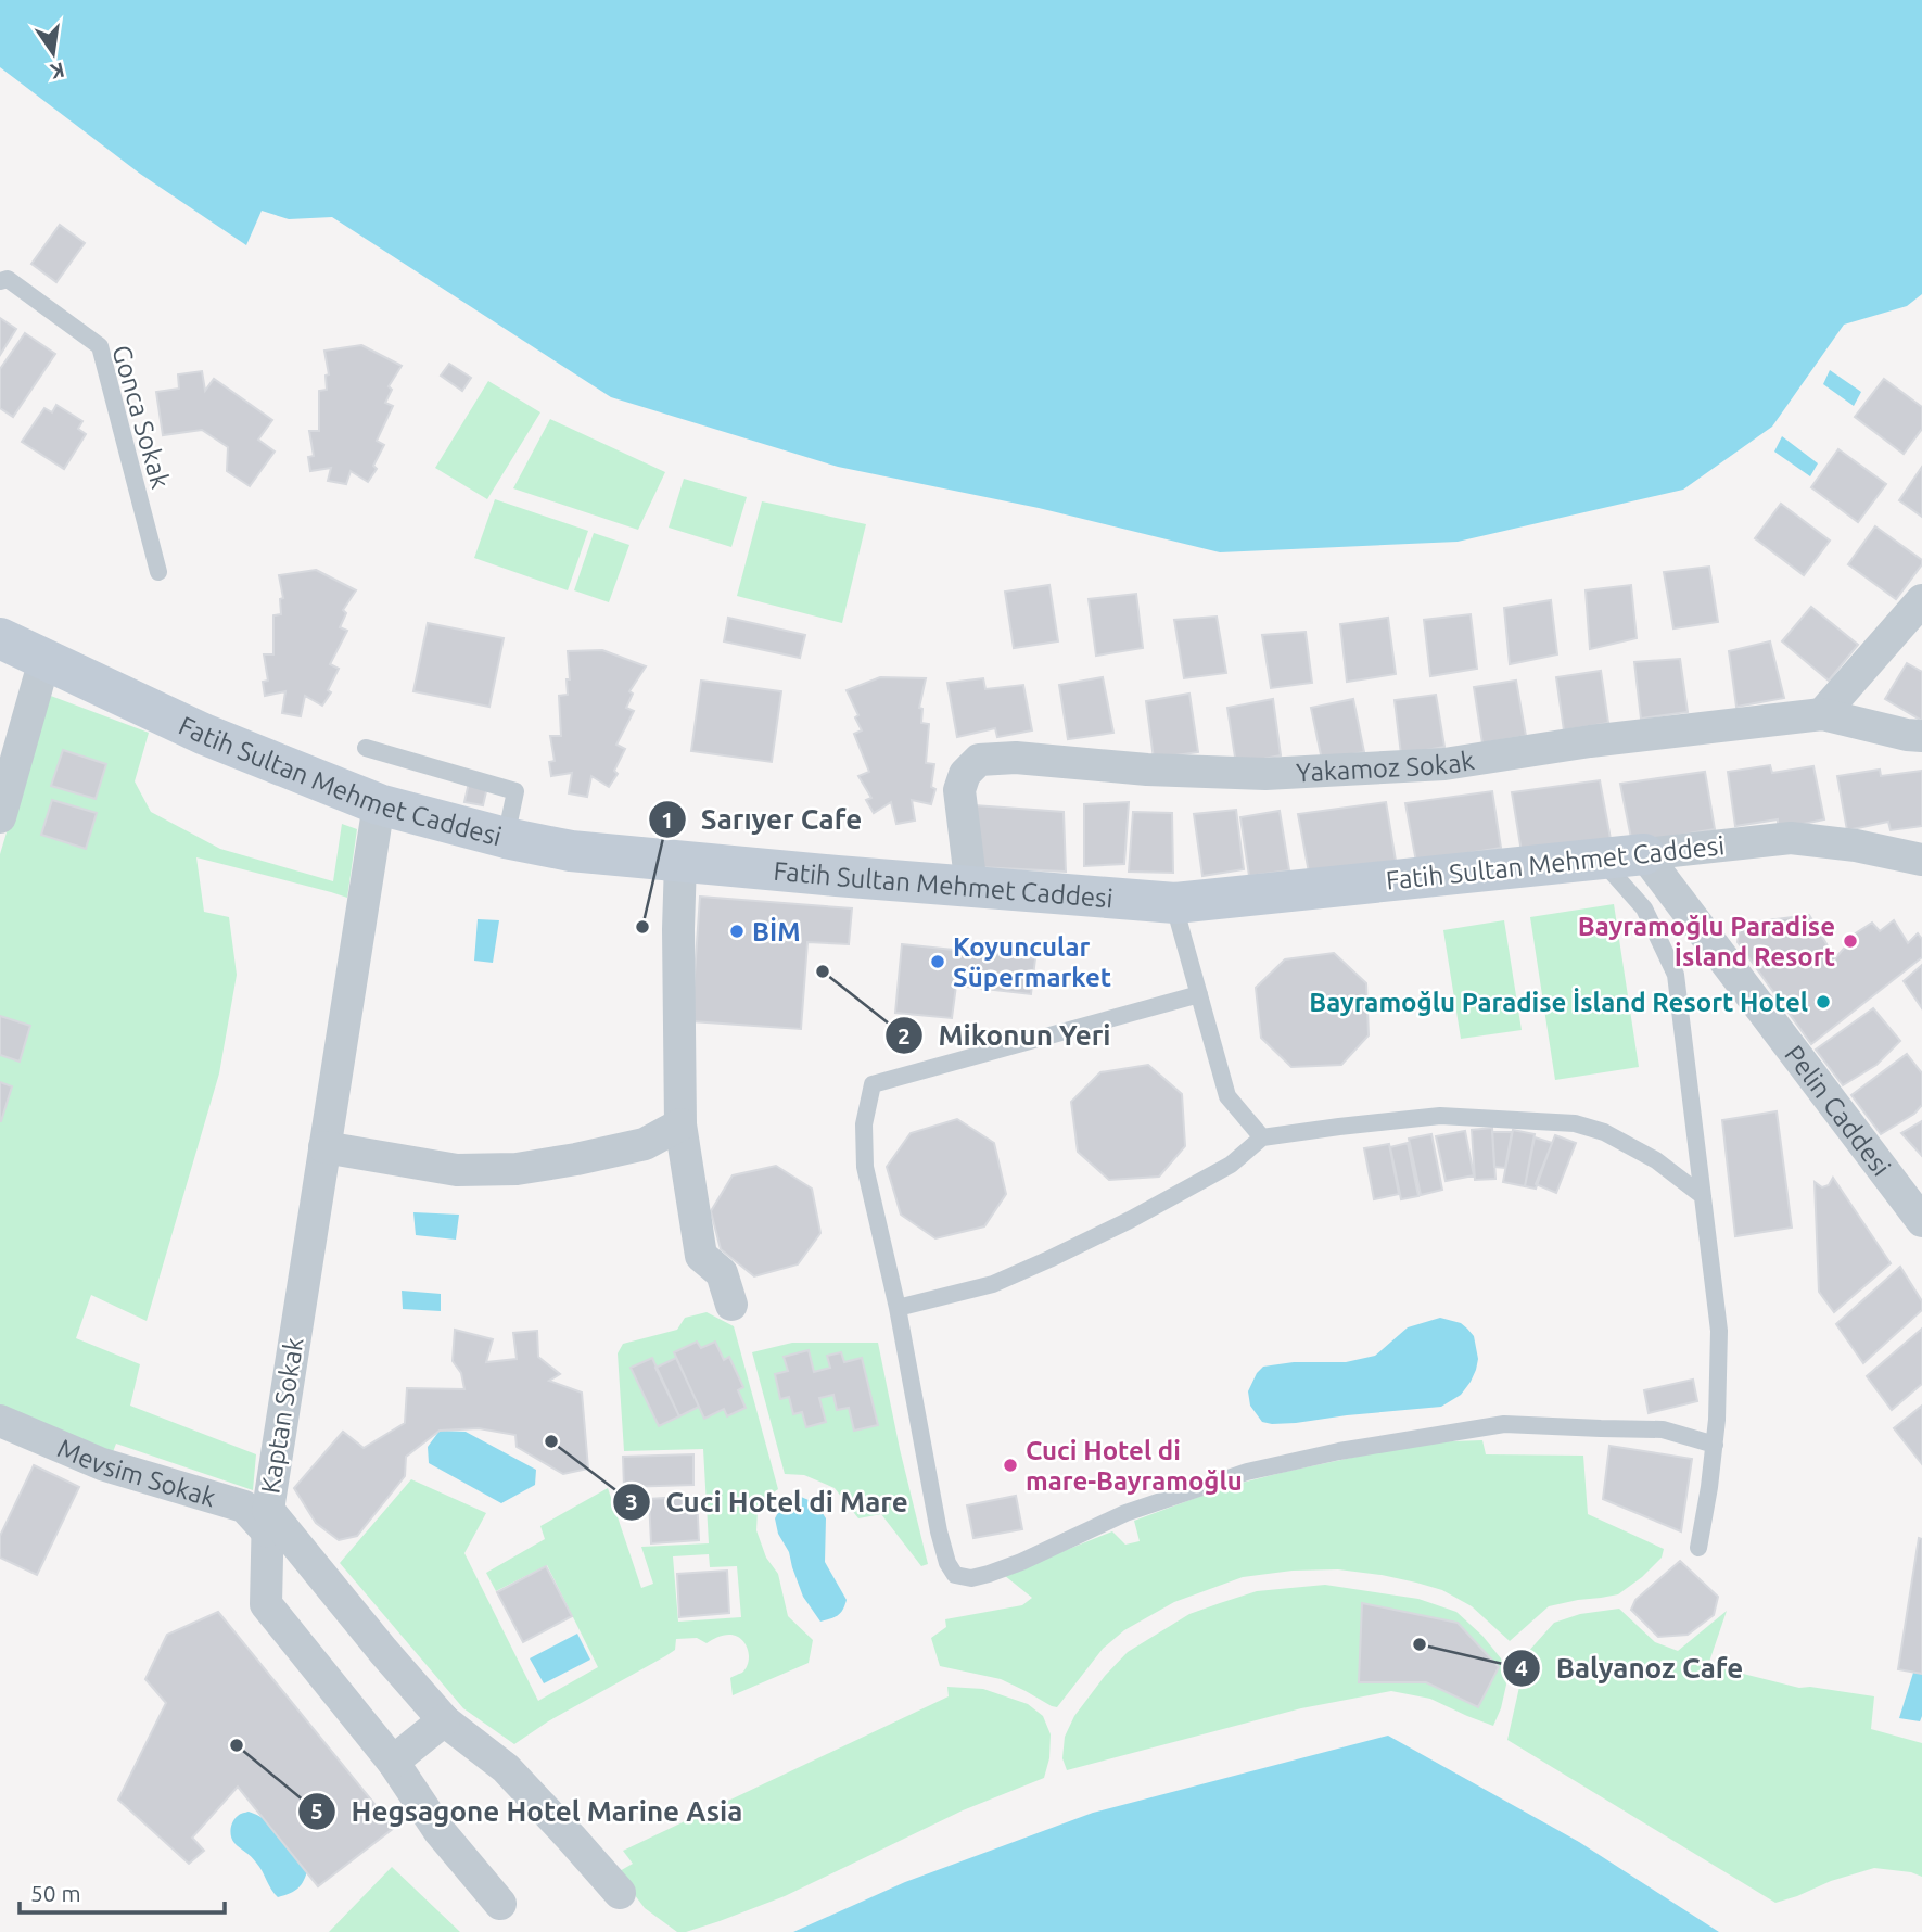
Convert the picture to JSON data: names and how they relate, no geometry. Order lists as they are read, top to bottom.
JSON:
{
  "streets": {
    "street": [
      "Yakamoz Sokak",
      "Fatih Sultan Mehmet Caddesi",
      "Pelin Caddesi",
      "Kaptan Sokak",
      "Mevsim Sokak"
    ],
    "lane": ["Gonca Sokak"]
  },
  "crossings": [
    ["Yakamoz Sokak", "Fatih Sultan Mehmet Caddesi"],
    ["Fatih Sultan Mehmet Caddesi", "Pelin Caddesi"],
    ["Fatih Sultan Mehmet Caddesi", "Kaptan Sokak"],
    ["Kaptan Sokak", "Mevsim Sokak"]
  ],
  "places": [
    "Sarıyer Cafe",
    "BİM",
    "Bayramoğlu Paradise İsland Resort",
    "Koyuncular Süpermarket",
    "Mikonun Yeri",
    "Bayramoğlu Paradise İsland Resort Hotel",
    "Cuci Hotel di Mare",
    "Cuci Hotel di mare-Bayramoğlu",
    "Balyanoz Cafe",
    "Hegsagone Hotel Marine Asia"
  ],
  "scale_bar": "50 m",
  "north": "bottom"
}
